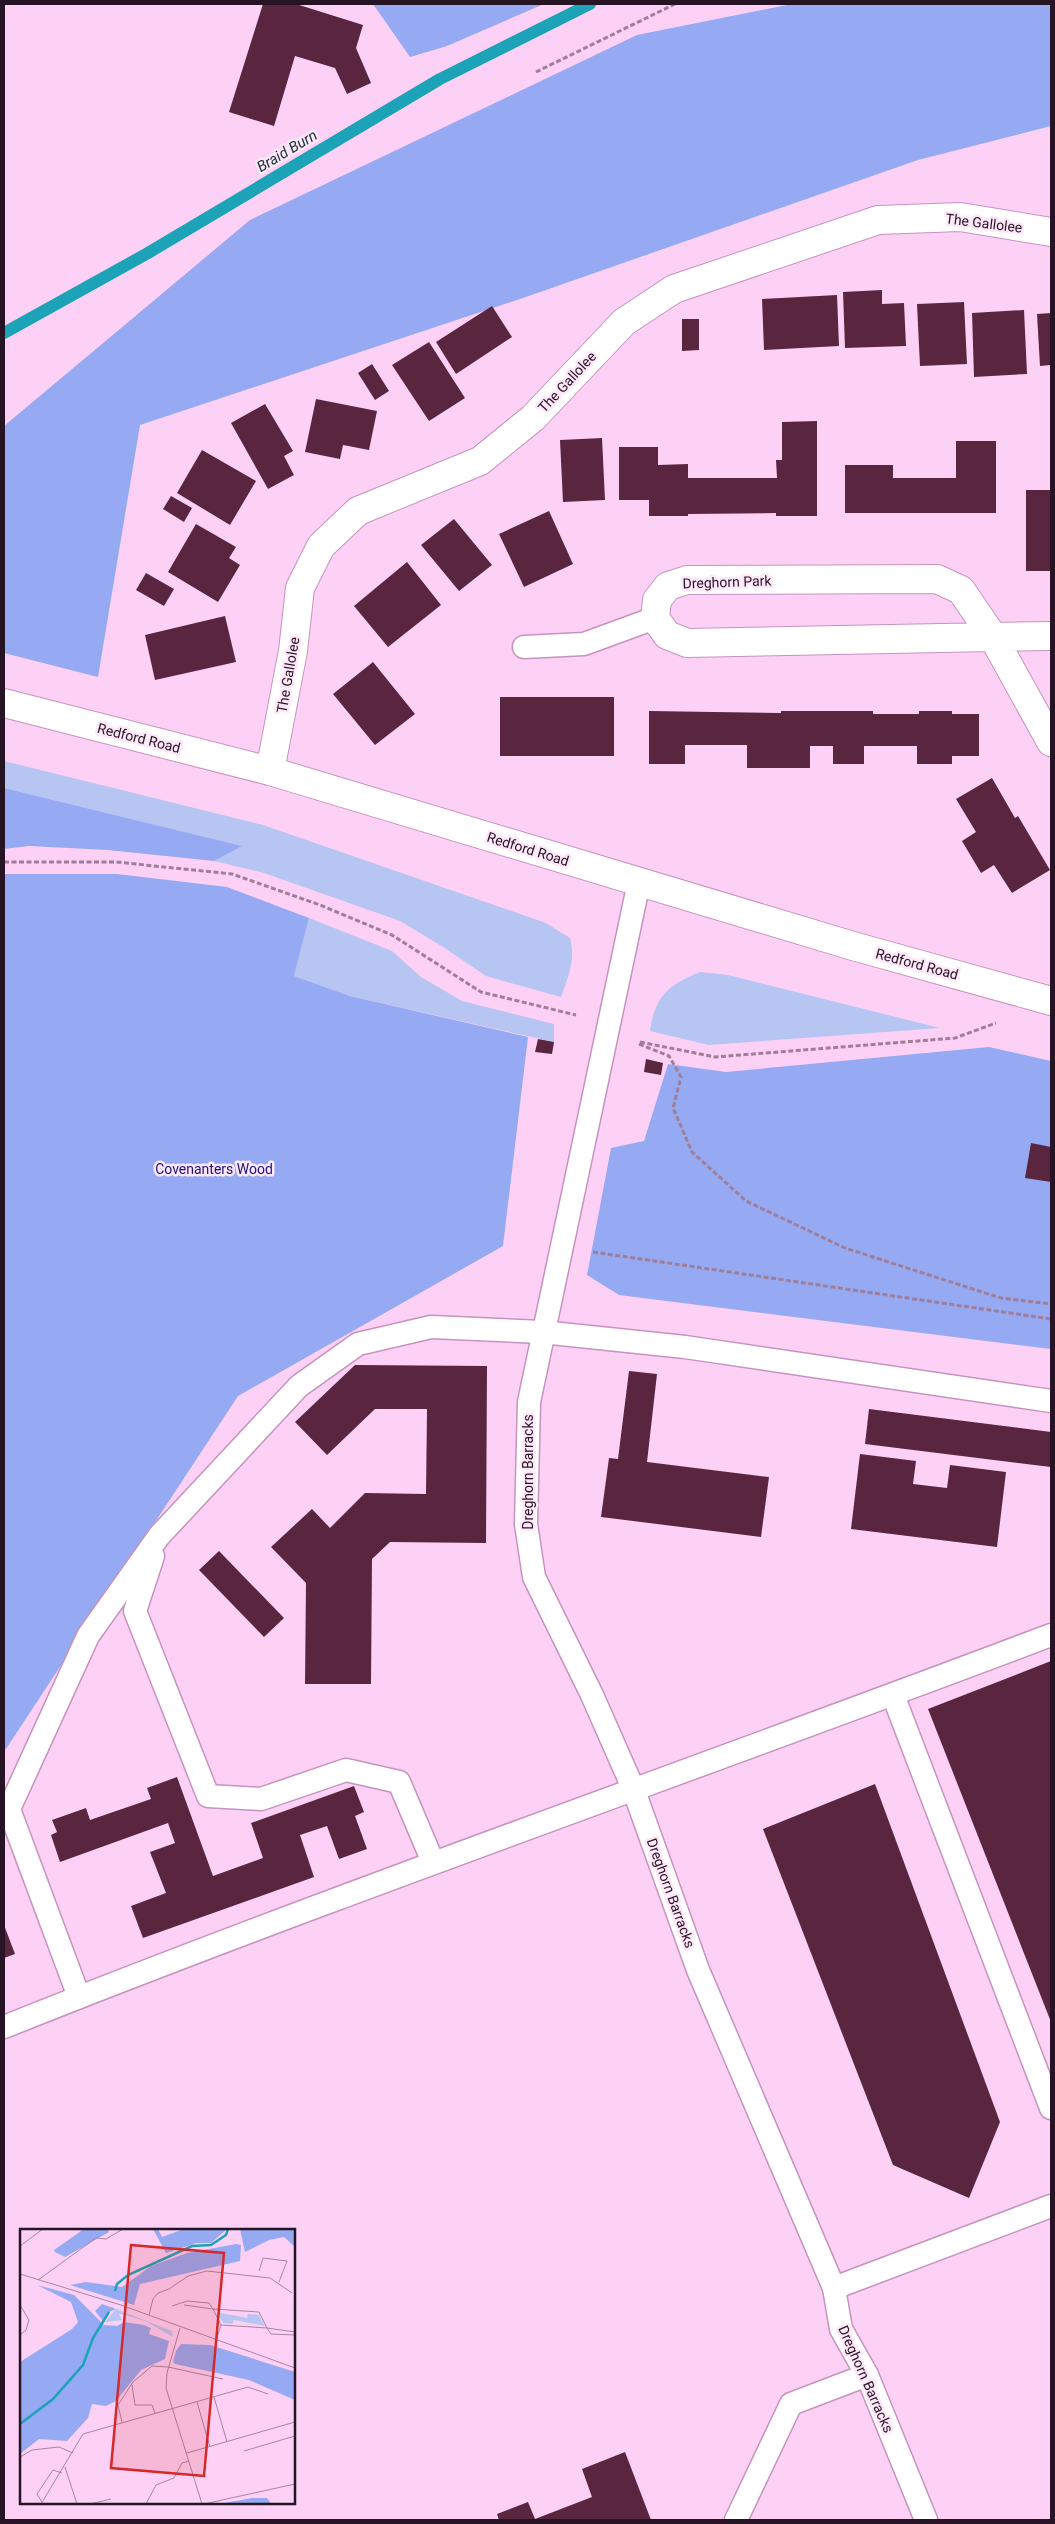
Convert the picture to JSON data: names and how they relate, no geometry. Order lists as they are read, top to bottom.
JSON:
{
  "streets": {
    "street": ["The Gallolee", "Dreghorn Park", "Redford Road"],
    "lane": ["Dreghorn Barracks"]
  },
  "crossings": [
    ["The Gallolee", "Redford Road"],
    ["Redford Road", "Dreghorn Barracks"]
  ],
  "water": ["Braid Burn"],
  "parks": ["Covenanters Wood"]
}
